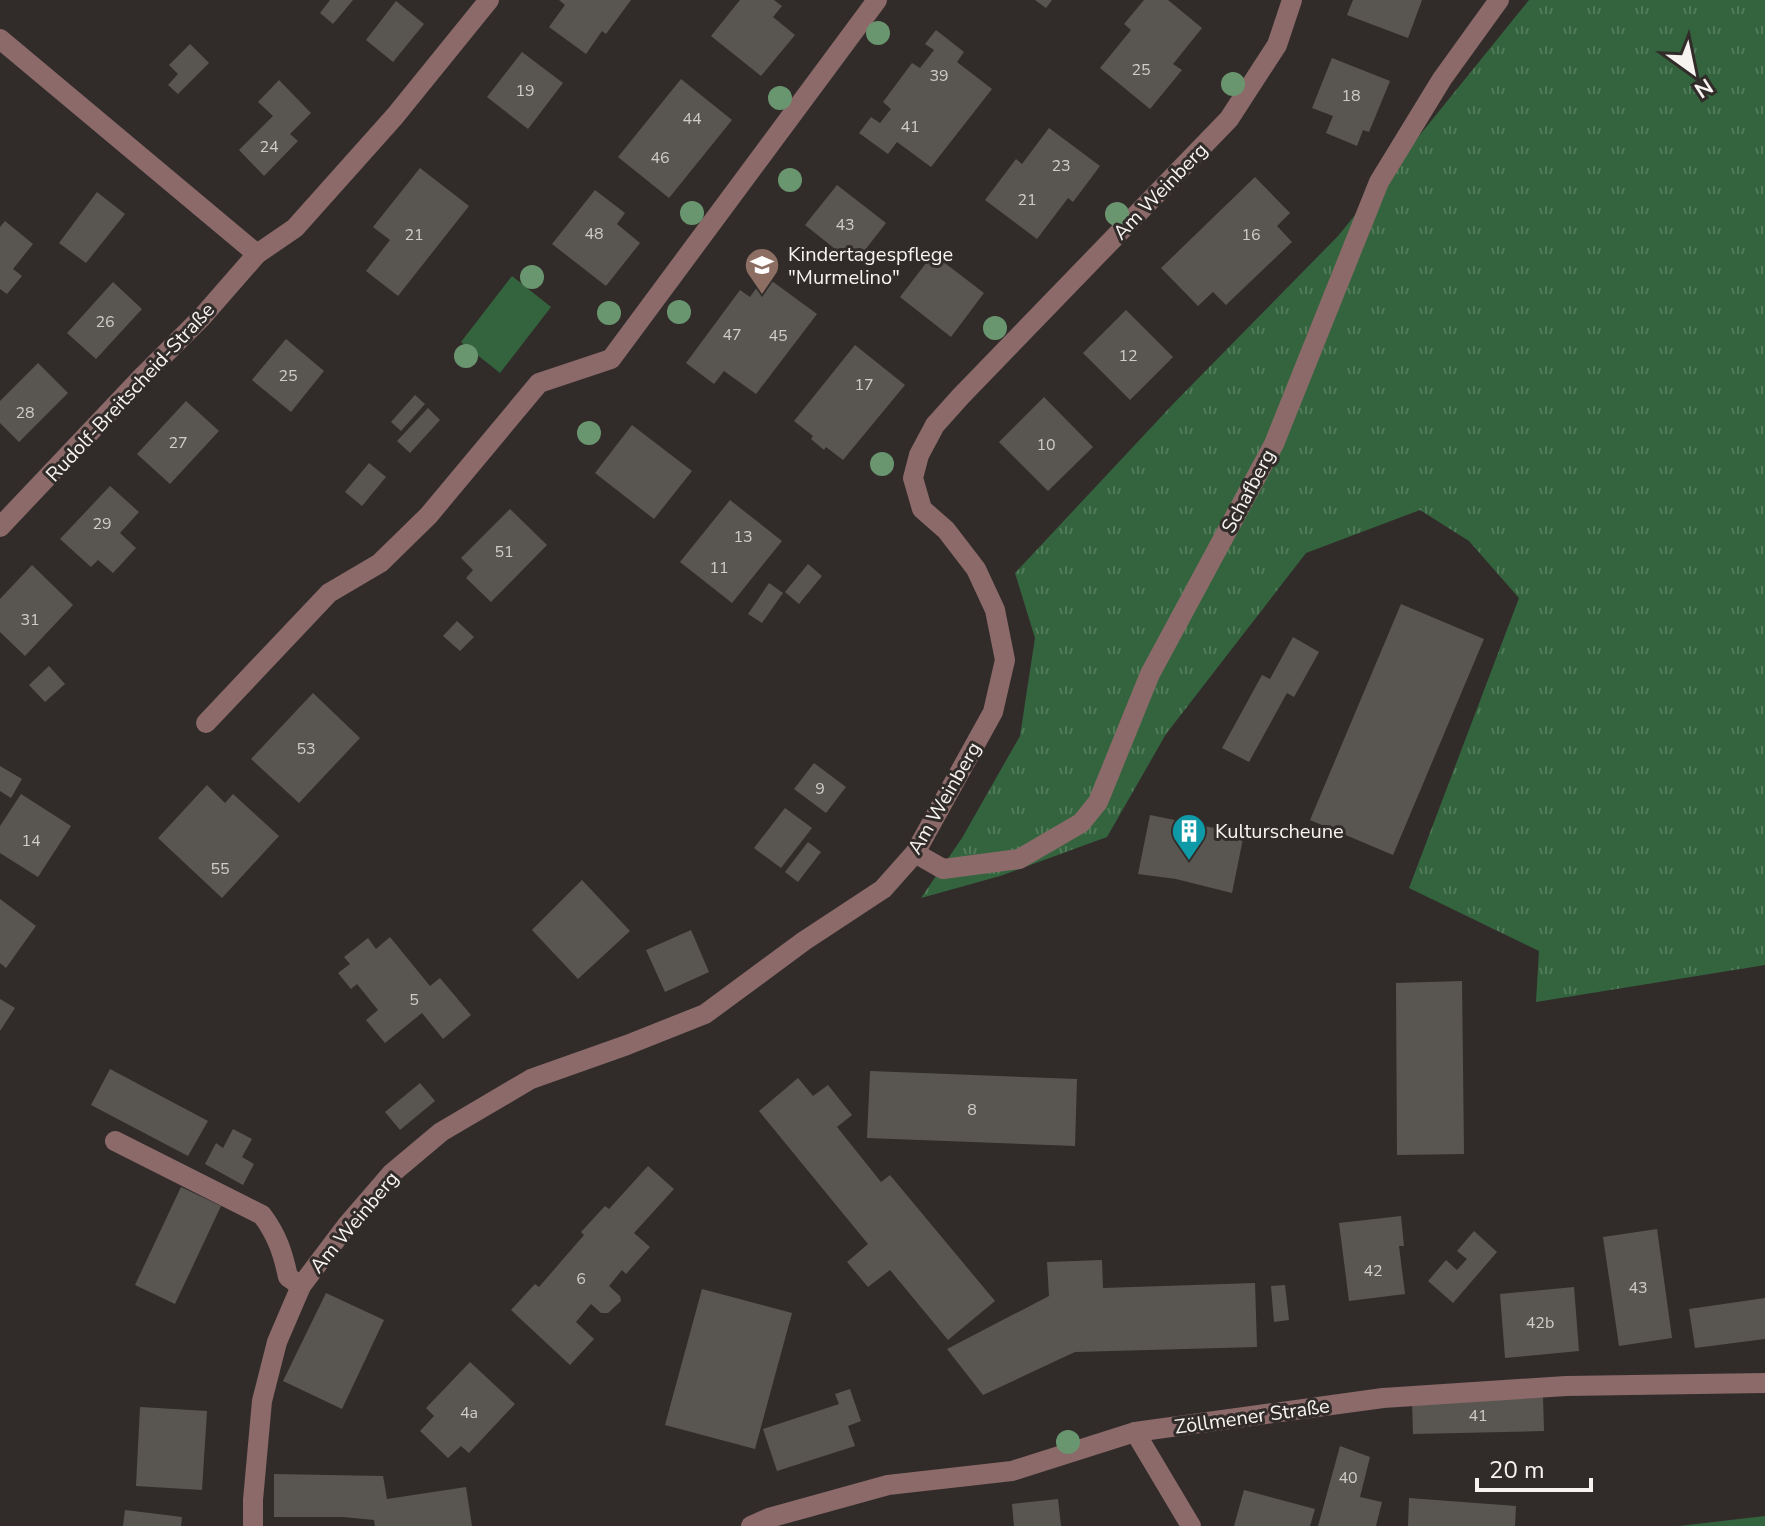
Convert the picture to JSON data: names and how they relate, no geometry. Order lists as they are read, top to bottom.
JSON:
{
  "streets": {
    "street": [
      "Am Weinberg",
      "Rudolf-Breitscheid-Straße",
      "Schafberg",
      "Zöllmener Straße"
    ]
  },
  "crossings": [
    ["Am Weinberg", "Schafberg"]
  ],
  "places": {
    "school or university": ["Kindertagespflege \"Murmelino\""],
    "building": ["Kulturscheune"]
  },
  "house_numbers": [
    "25",
    "39",
    "19",
    "18",
    "44",
    "41",
    "24",
    "46",
    "23",
    "21",
    "43",
    "48",
    "21",
    "16",
    "26",
    "47",
    "45",
    "12",
    "25",
    "17",
    "28",
    "27",
    "10",
    "29",
    "13",
    "51",
    "11",
    "31",
    "53",
    "9",
    "14",
    "55",
    "5",
    "8",
    "42",
    "6",
    "43",
    "42b",
    "4a",
    "41",
    "40"
  ],
  "scale_bar": "20 m",
  "north": "bottom right"
}
